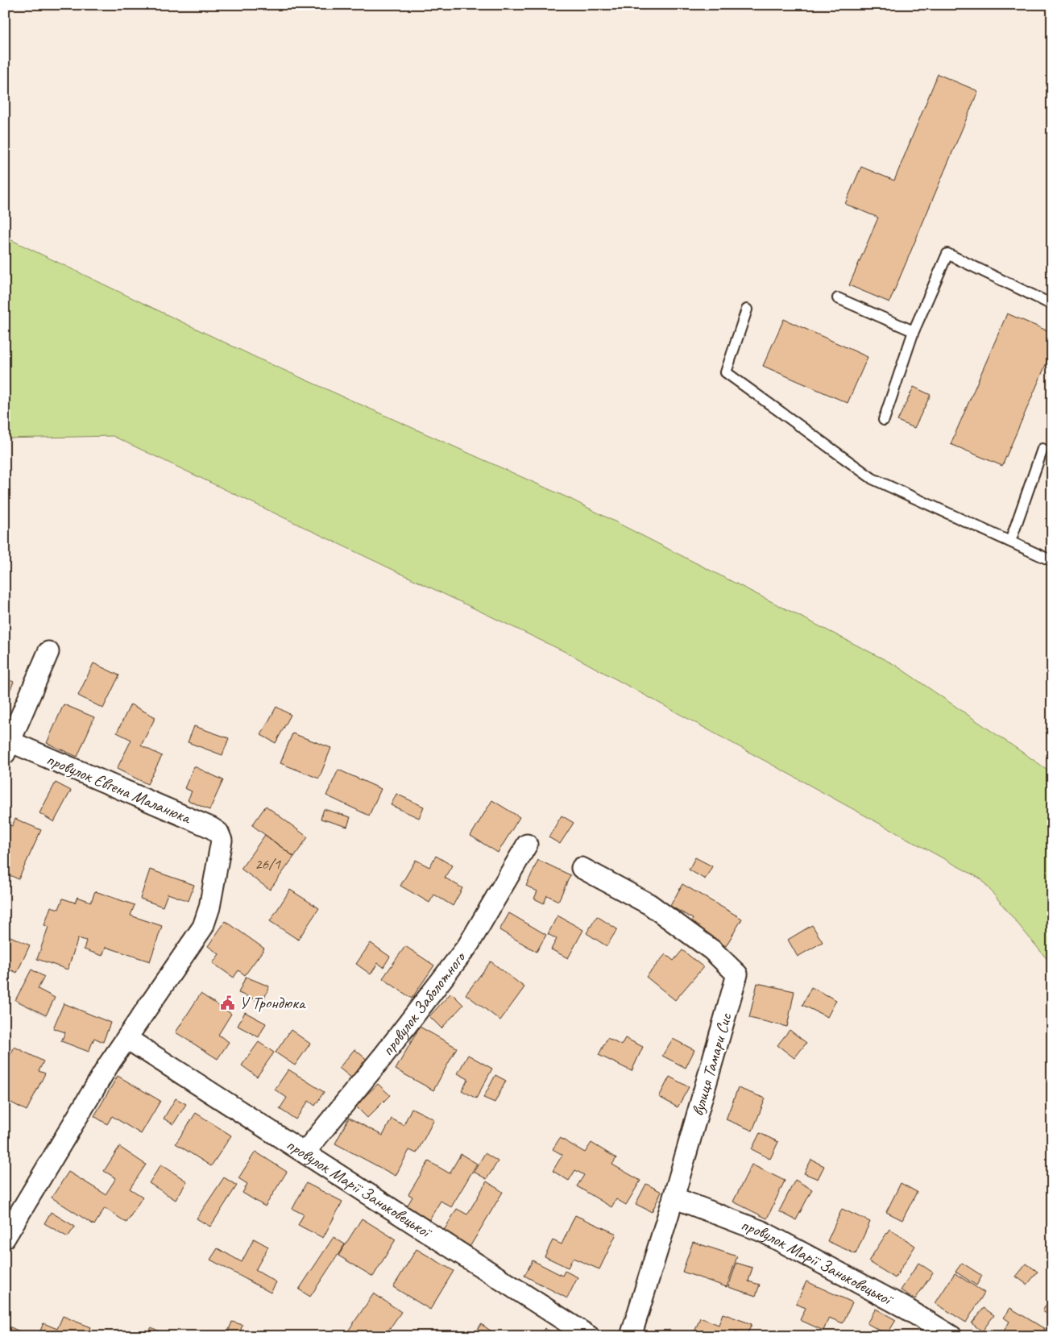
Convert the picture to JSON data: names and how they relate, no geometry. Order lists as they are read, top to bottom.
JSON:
{
  "streets": {
    "street": [
      "провулок Євгена Маланюка",
      "провулок Заболотного",
      "вулиця Тамари Сис",
      "провулок Марії Заньковецької"
    ]
  },
  "crossings": [
    ["провулок Євгена Маланюка", "провулок Марії Заньковецької"],
    ["провулок Заболотного", "провулок Марії Заньковецької"],
    ["вулиця Тамари Сис", "провулок Марії Заньковецької"]
  ],
  "places": {
    "public building": ["У Трондюка"]
  },
  "house_numbers": ["26/1"]
}
